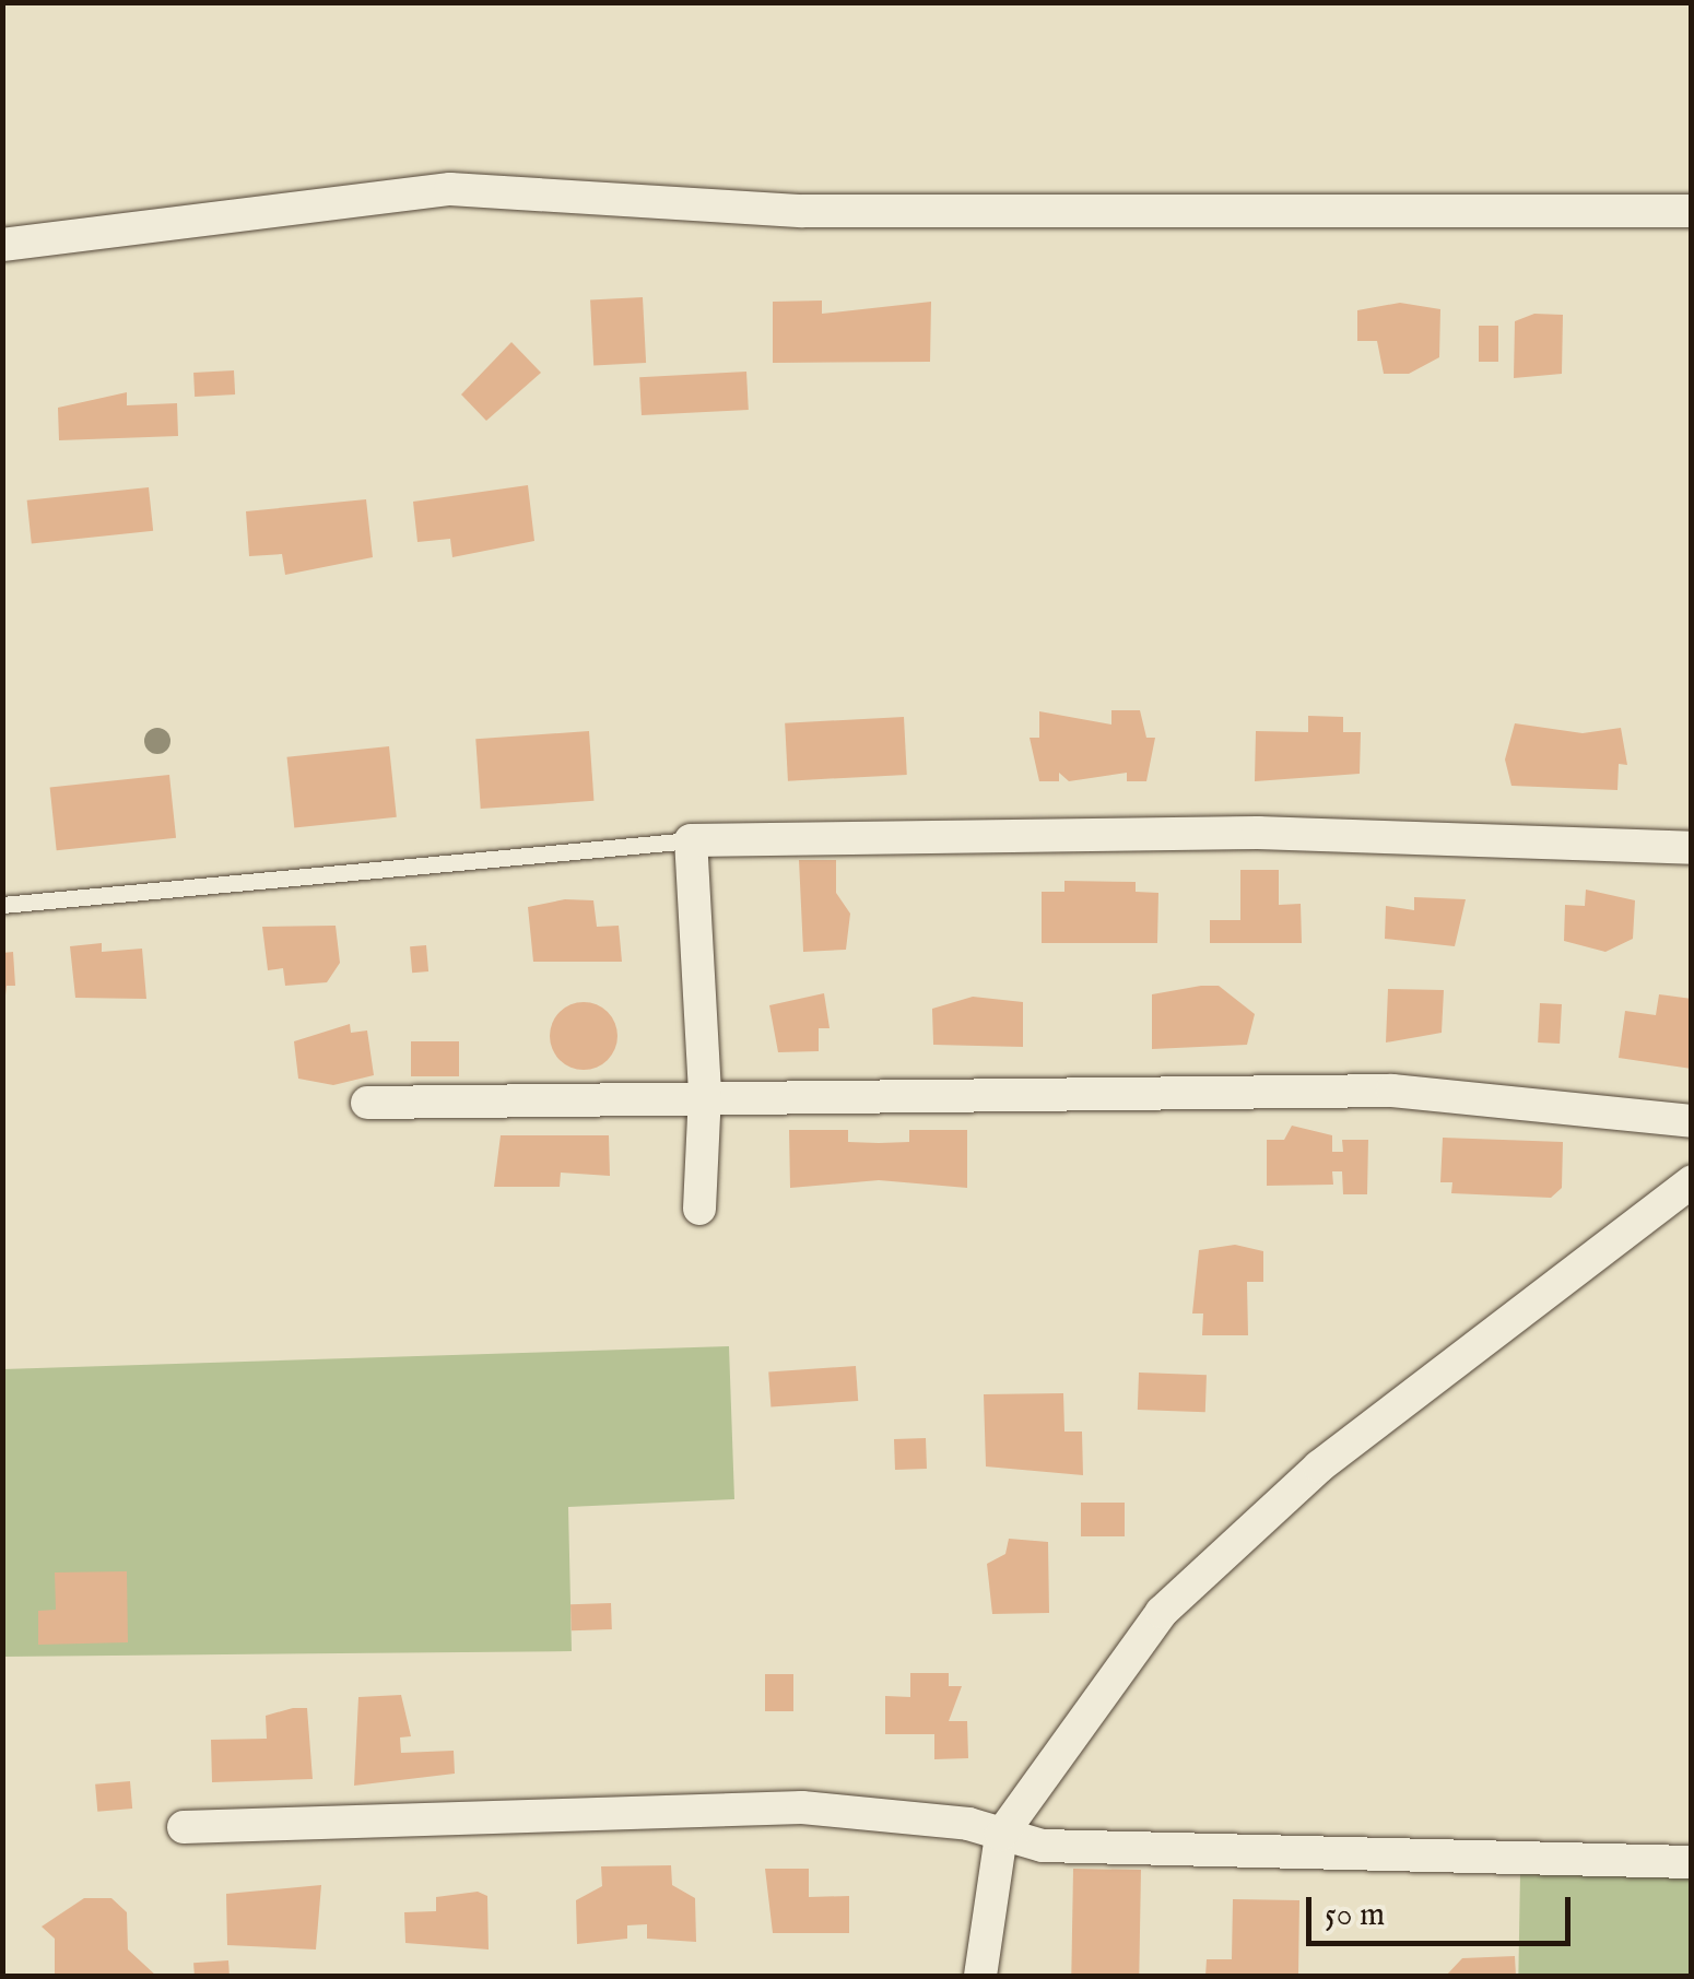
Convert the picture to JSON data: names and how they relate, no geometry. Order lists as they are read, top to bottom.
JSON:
{
  "scale_bar": "50 m"
}
